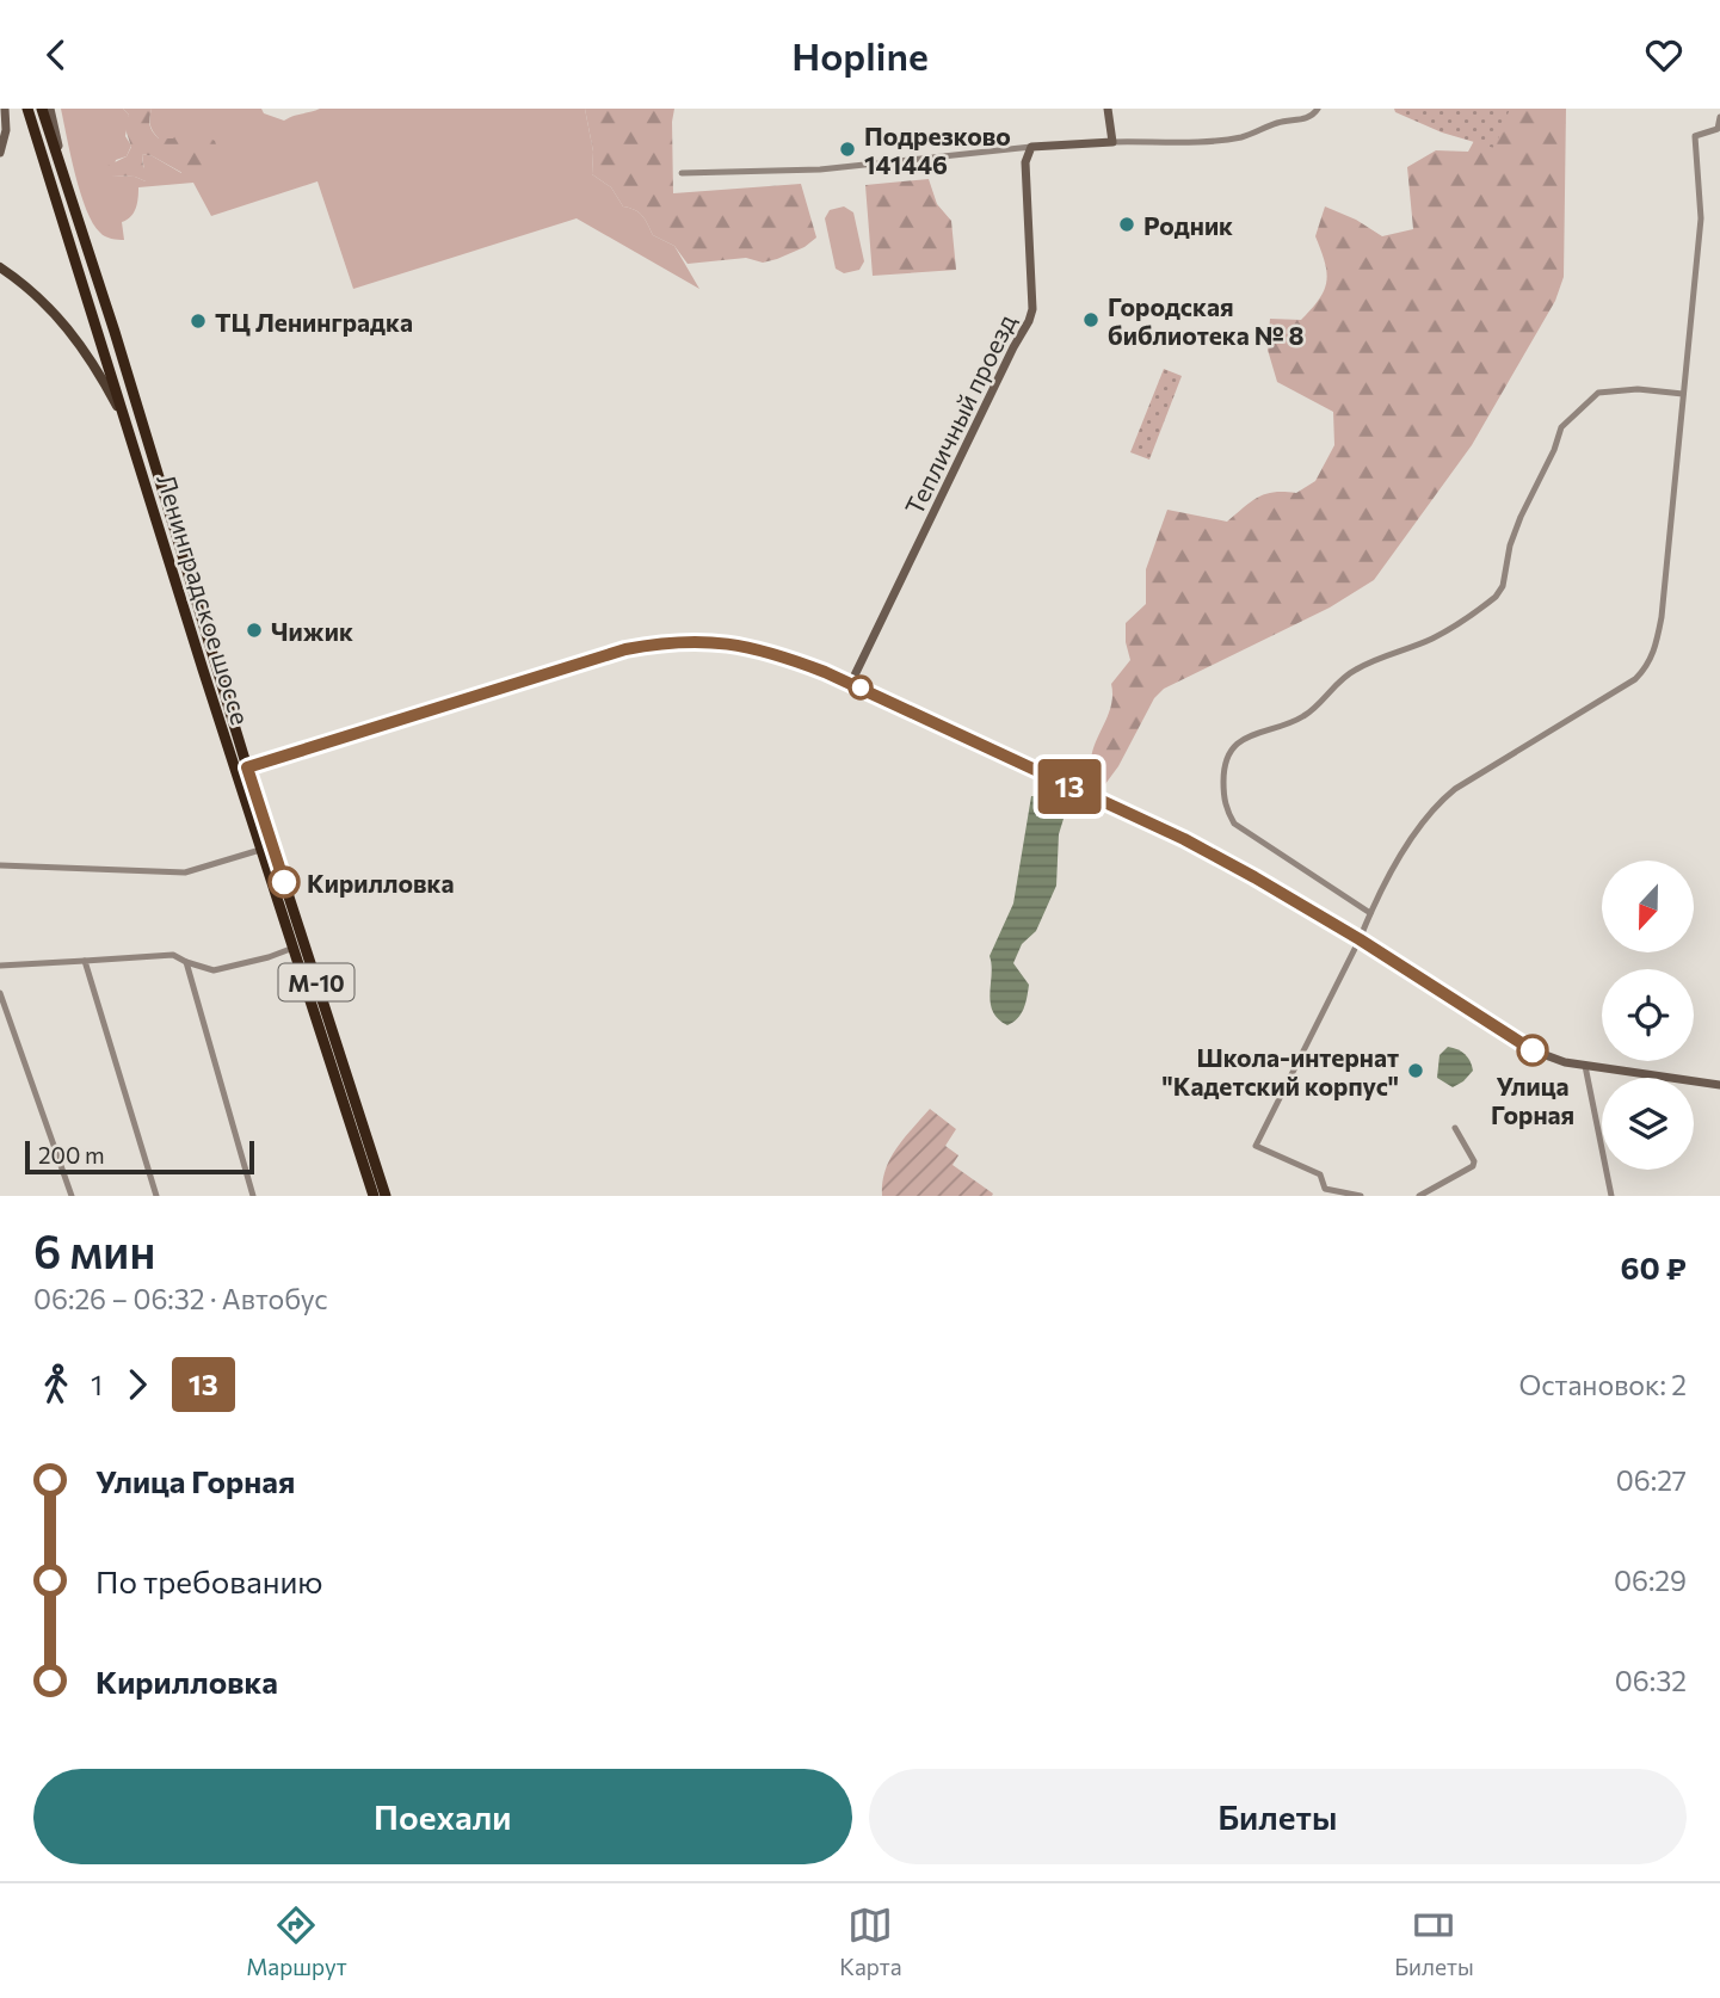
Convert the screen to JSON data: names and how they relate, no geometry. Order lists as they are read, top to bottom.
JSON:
{
  "streets": {
    "highway": ["Ленинградское шоссе", "М-10"],
    "street": ["Тепличный проезд"]
  },
  "places": [
    "Подрезково 141446",
    "Родник",
    "Городская библиотека № 8",
    "ТЦ Ленинградка",
    "Чижик",
    "Кирилловка",
    "Улица Горная",
    "Школа-интернат \"Кадетский корпус\""
  ],
  "lines": ["bus line 13"],
  "scale_bar": "200 m",
  "north": "bottom",
  "page": {
    "header": "Hopline",
    "on_map": "13",
    "scale": "200 m",
    "heading": ["6 мин", "06:26 – 06:32 · Автобус", "60 ₽"],
    "legs": ["1", "13", "Остановок: 2"],
    "list": [
      {
        "name": "Улица Горная",
        "value": "06:27"
      },
      {
        "name": "По требованию",
        "value": "06:29"
      },
      {
        "name": "Кирилловка",
        "value": "06:32"
      }
    ],
    "buttons": ["Поехали", "Билеты"],
    "tabs": ["Маршрут", "Карта", "Билеты"]
  }
}
